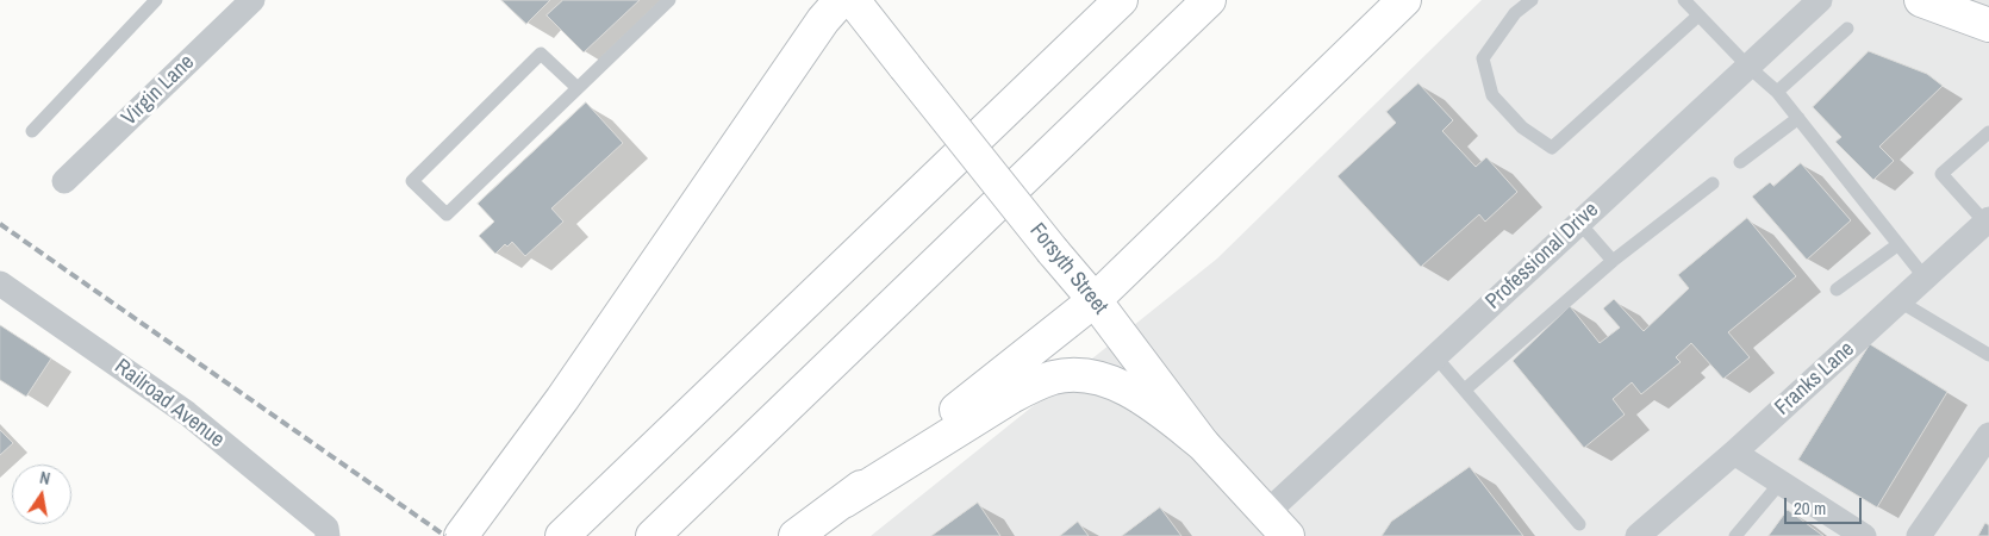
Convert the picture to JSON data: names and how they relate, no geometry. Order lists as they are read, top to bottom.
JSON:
{
  "streets": {
    "main road": ["Forsyth Street"],
    "street": [
      "Virgin Lane",
      "Professional Drive",
      "Franks Lane",
      "Railroad Avenue"
    ]
  },
  "crossings": [
    ["Professional Drive", "Forsyth Street"]
  ],
  "scale_bar": "20 m",
  "north": "top"
}
